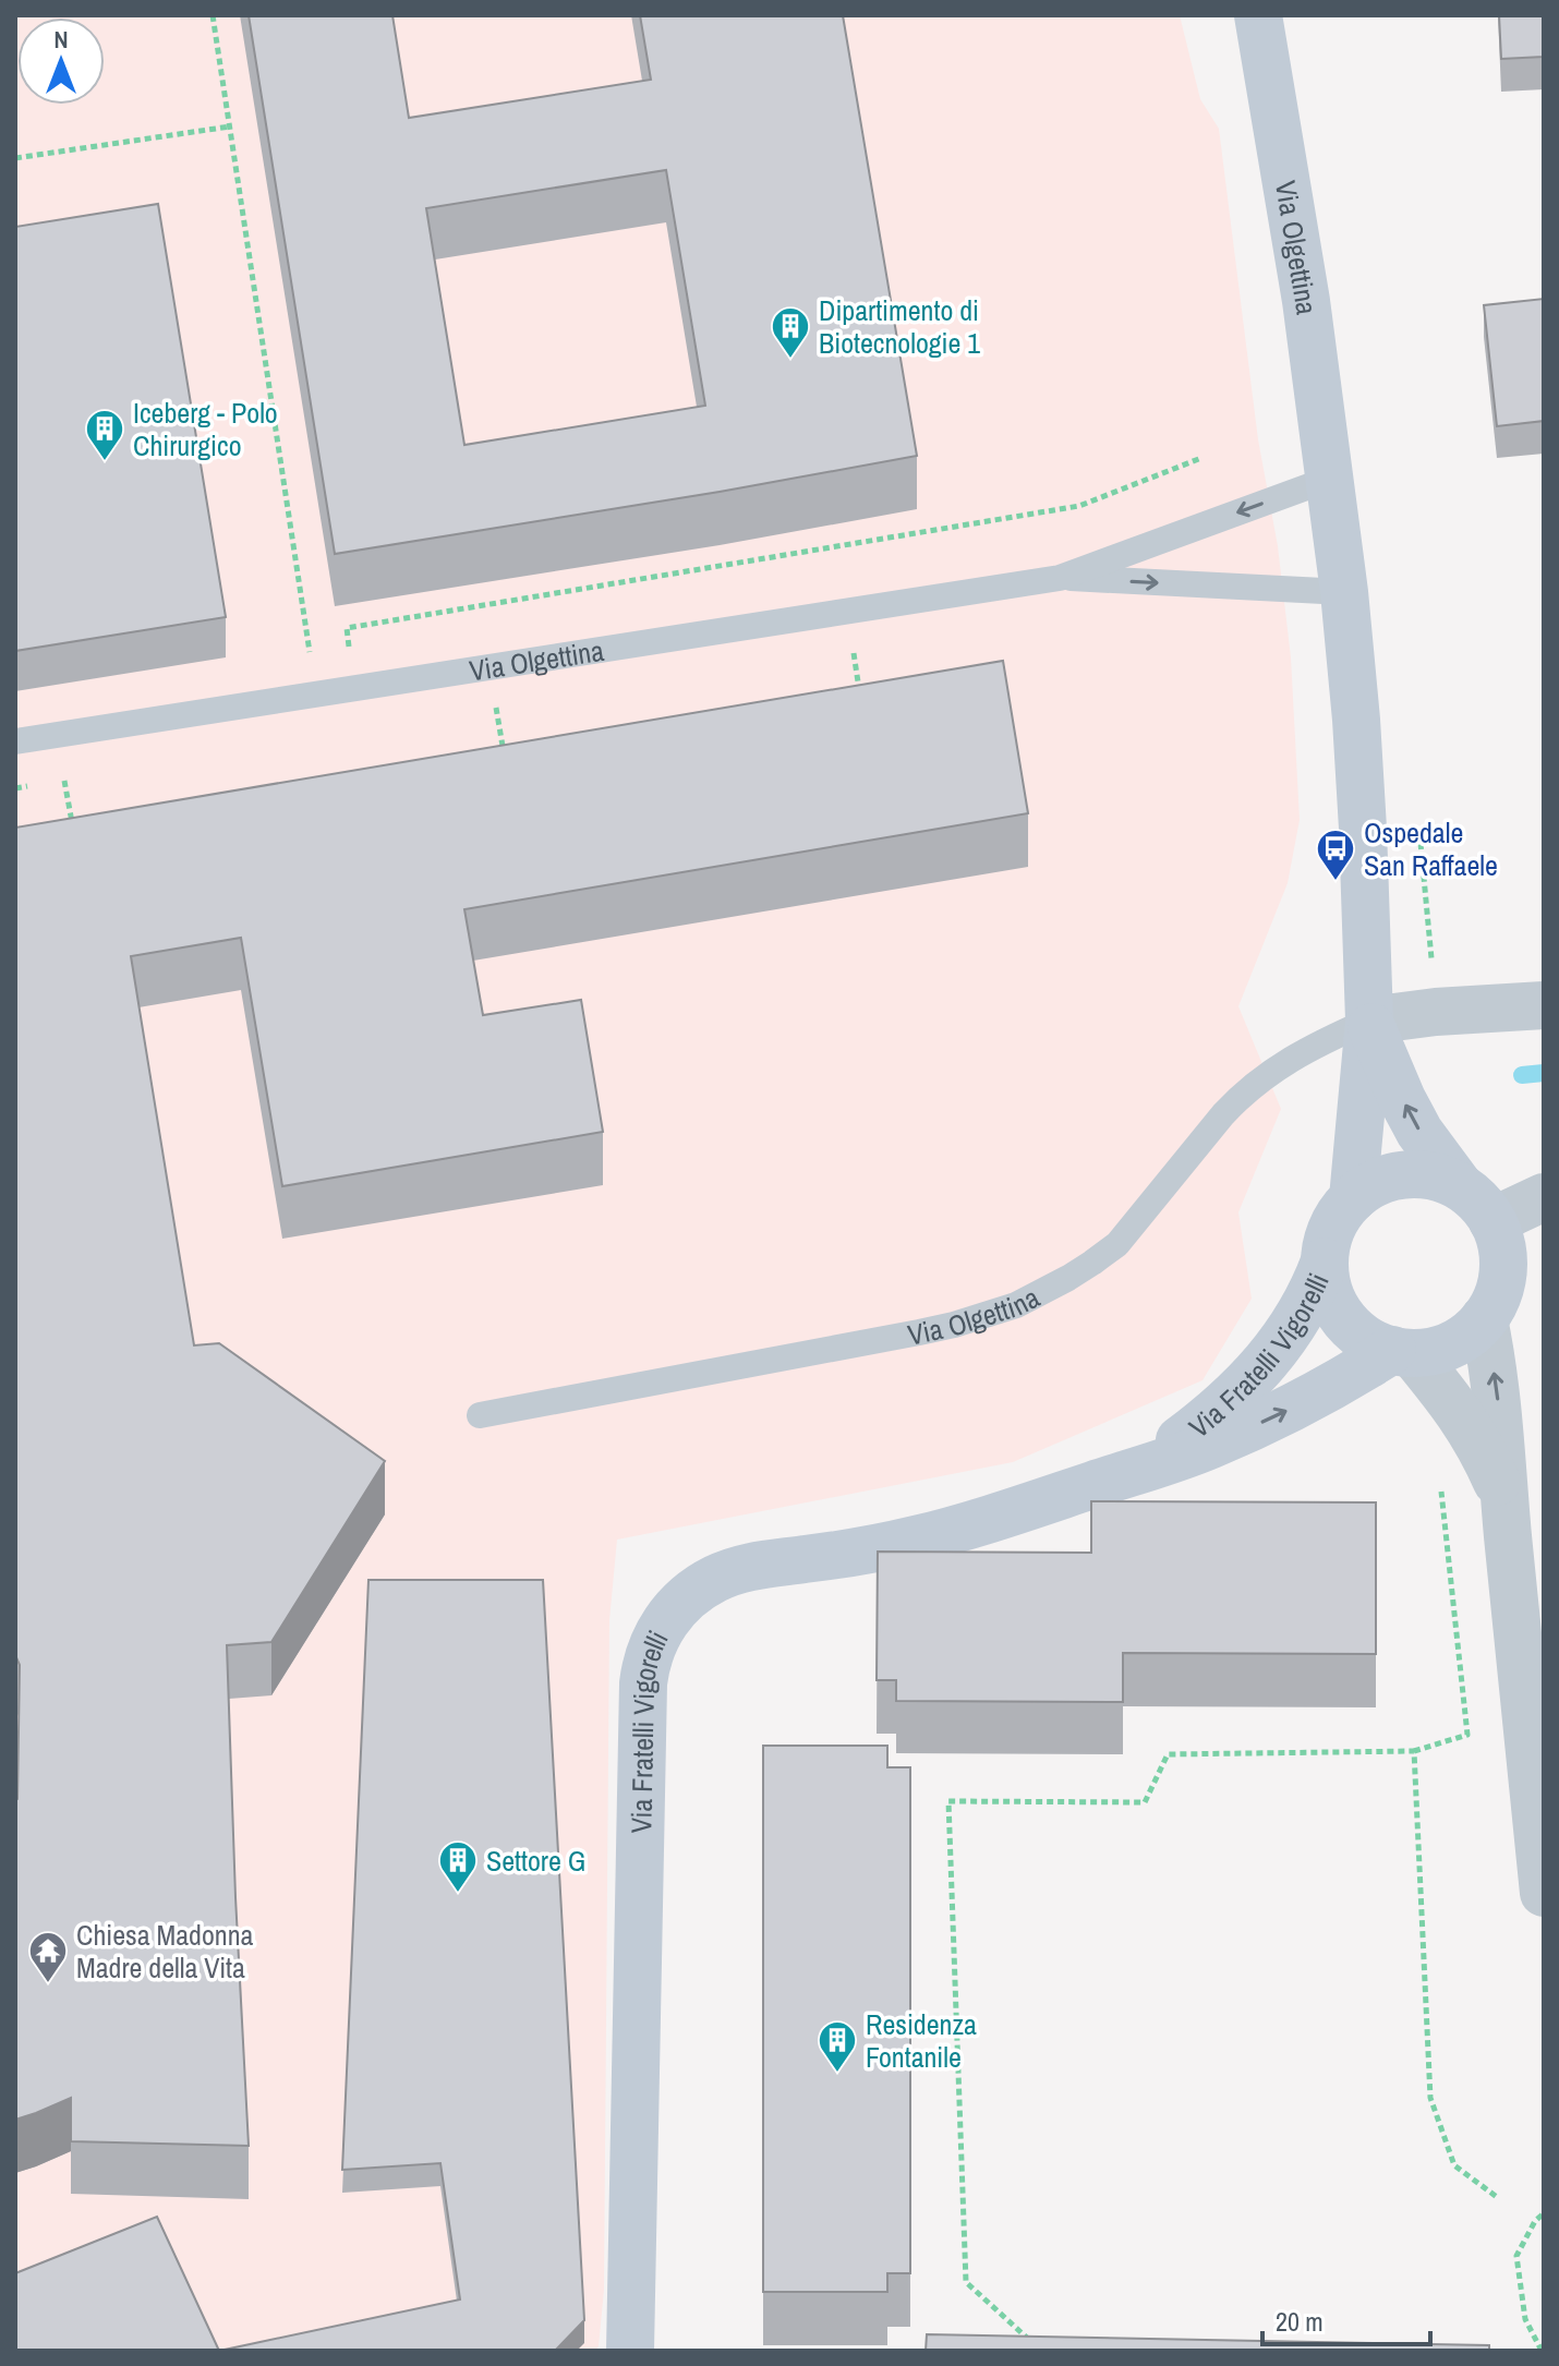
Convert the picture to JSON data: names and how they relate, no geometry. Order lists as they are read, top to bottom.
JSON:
{
  "streets": {
    "street": ["Via Olgettina", "Via Fratelli Vigorelli"]
  },
  "crossings": [
    ["Via Olgettina", "Via Fratelli Vigorelli"]
  ],
  "places": {
    "building": [
      "Dipartimento di Biotecnologie 1",
      "Iceberg - Polo Chirurgico",
      "Settore G",
      "Residenza Fontanile"
    ],
    "bus stop": ["Ospedale San Raffaele"],
    "temple": ["Chiesa Madonna Madre della Vita"]
  },
  "scale_bar": "20 m",
  "north": "top"
}
